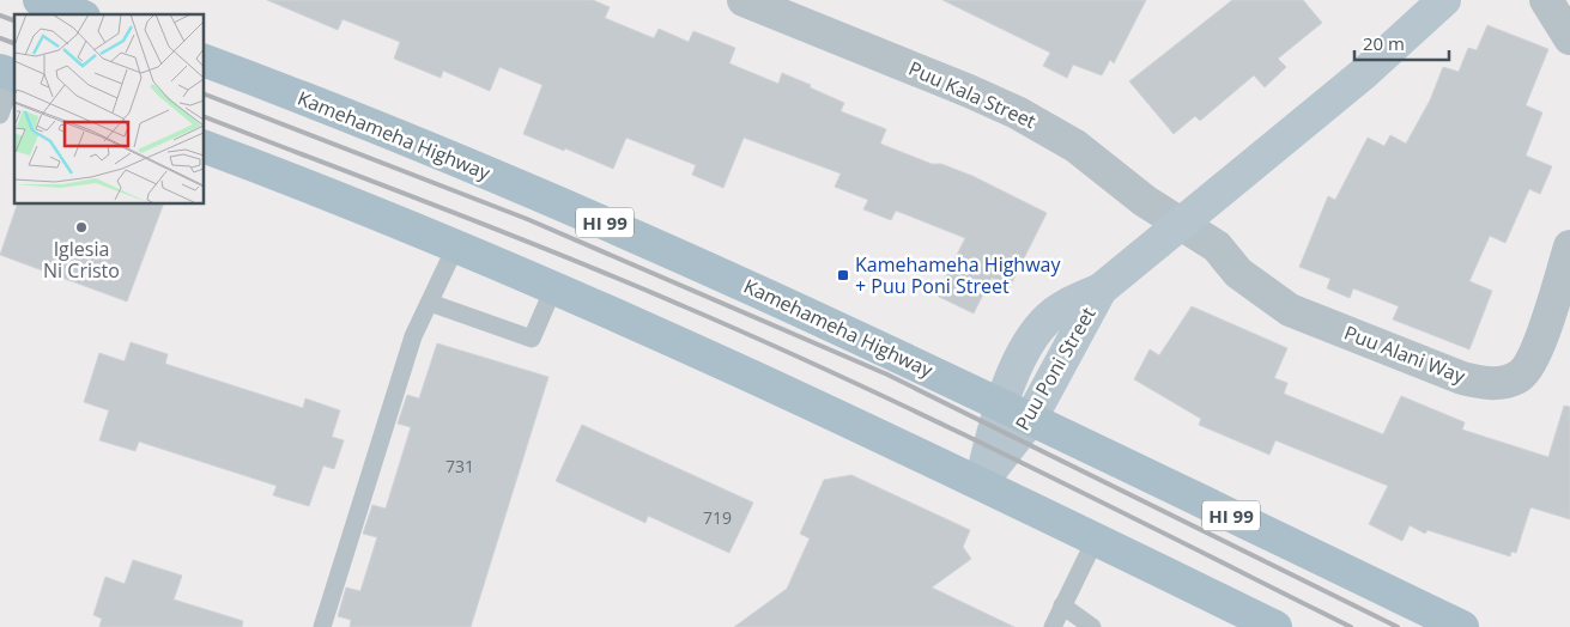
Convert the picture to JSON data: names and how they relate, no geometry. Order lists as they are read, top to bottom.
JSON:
{
  "streets": {
    "main road": ["Kamehameha Highway", "HI 99"],
    "street": ["Puu Kala Street", "Puu Alani Way", "Puu Poni Street"]
  },
  "crossings": [
    ["Puu Kala Street", "Puu Alani Way"],
    ["Puu Kala Street", "Puu Poni Street"],
    ["Kamehameha Highway", "Puu Poni Street"],
    ["Puu Alani Way", "Puu Poni Street"]
  ],
  "places": {
    "other": ["Iglesia Ni Cristo"],
    "transit": ["Kamehameha Highway + Puu Poni Street"]
  },
  "house_numbers": ["731", "719"],
  "scale_bar": "20 m"
}
